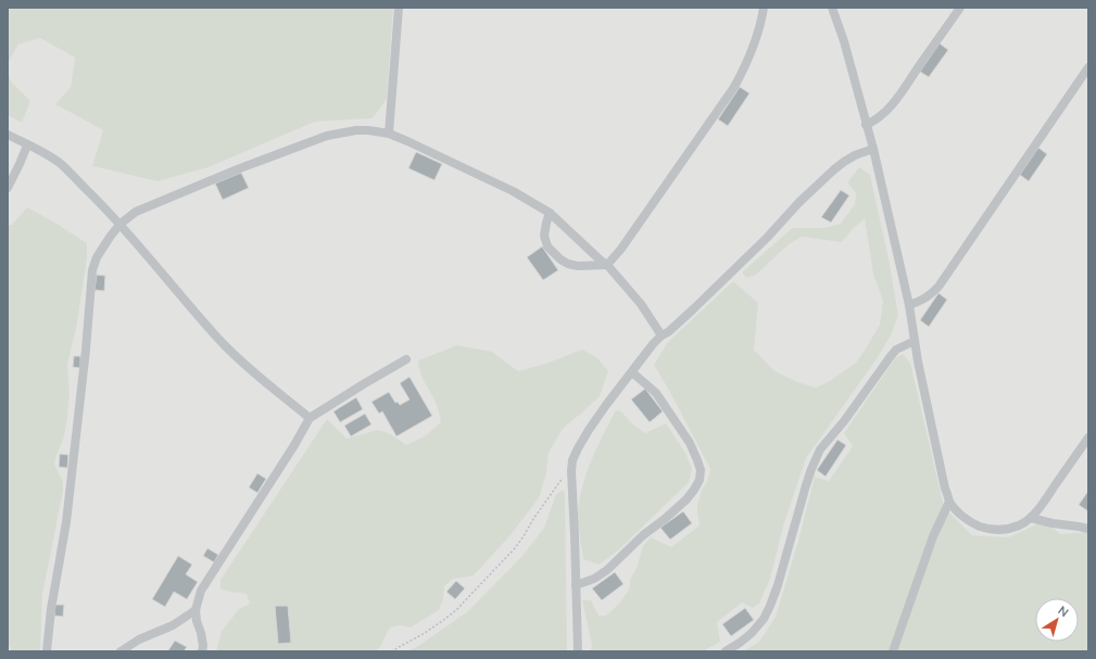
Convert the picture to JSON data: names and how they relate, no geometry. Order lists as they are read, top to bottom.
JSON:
{
  "north": "top right"
}
